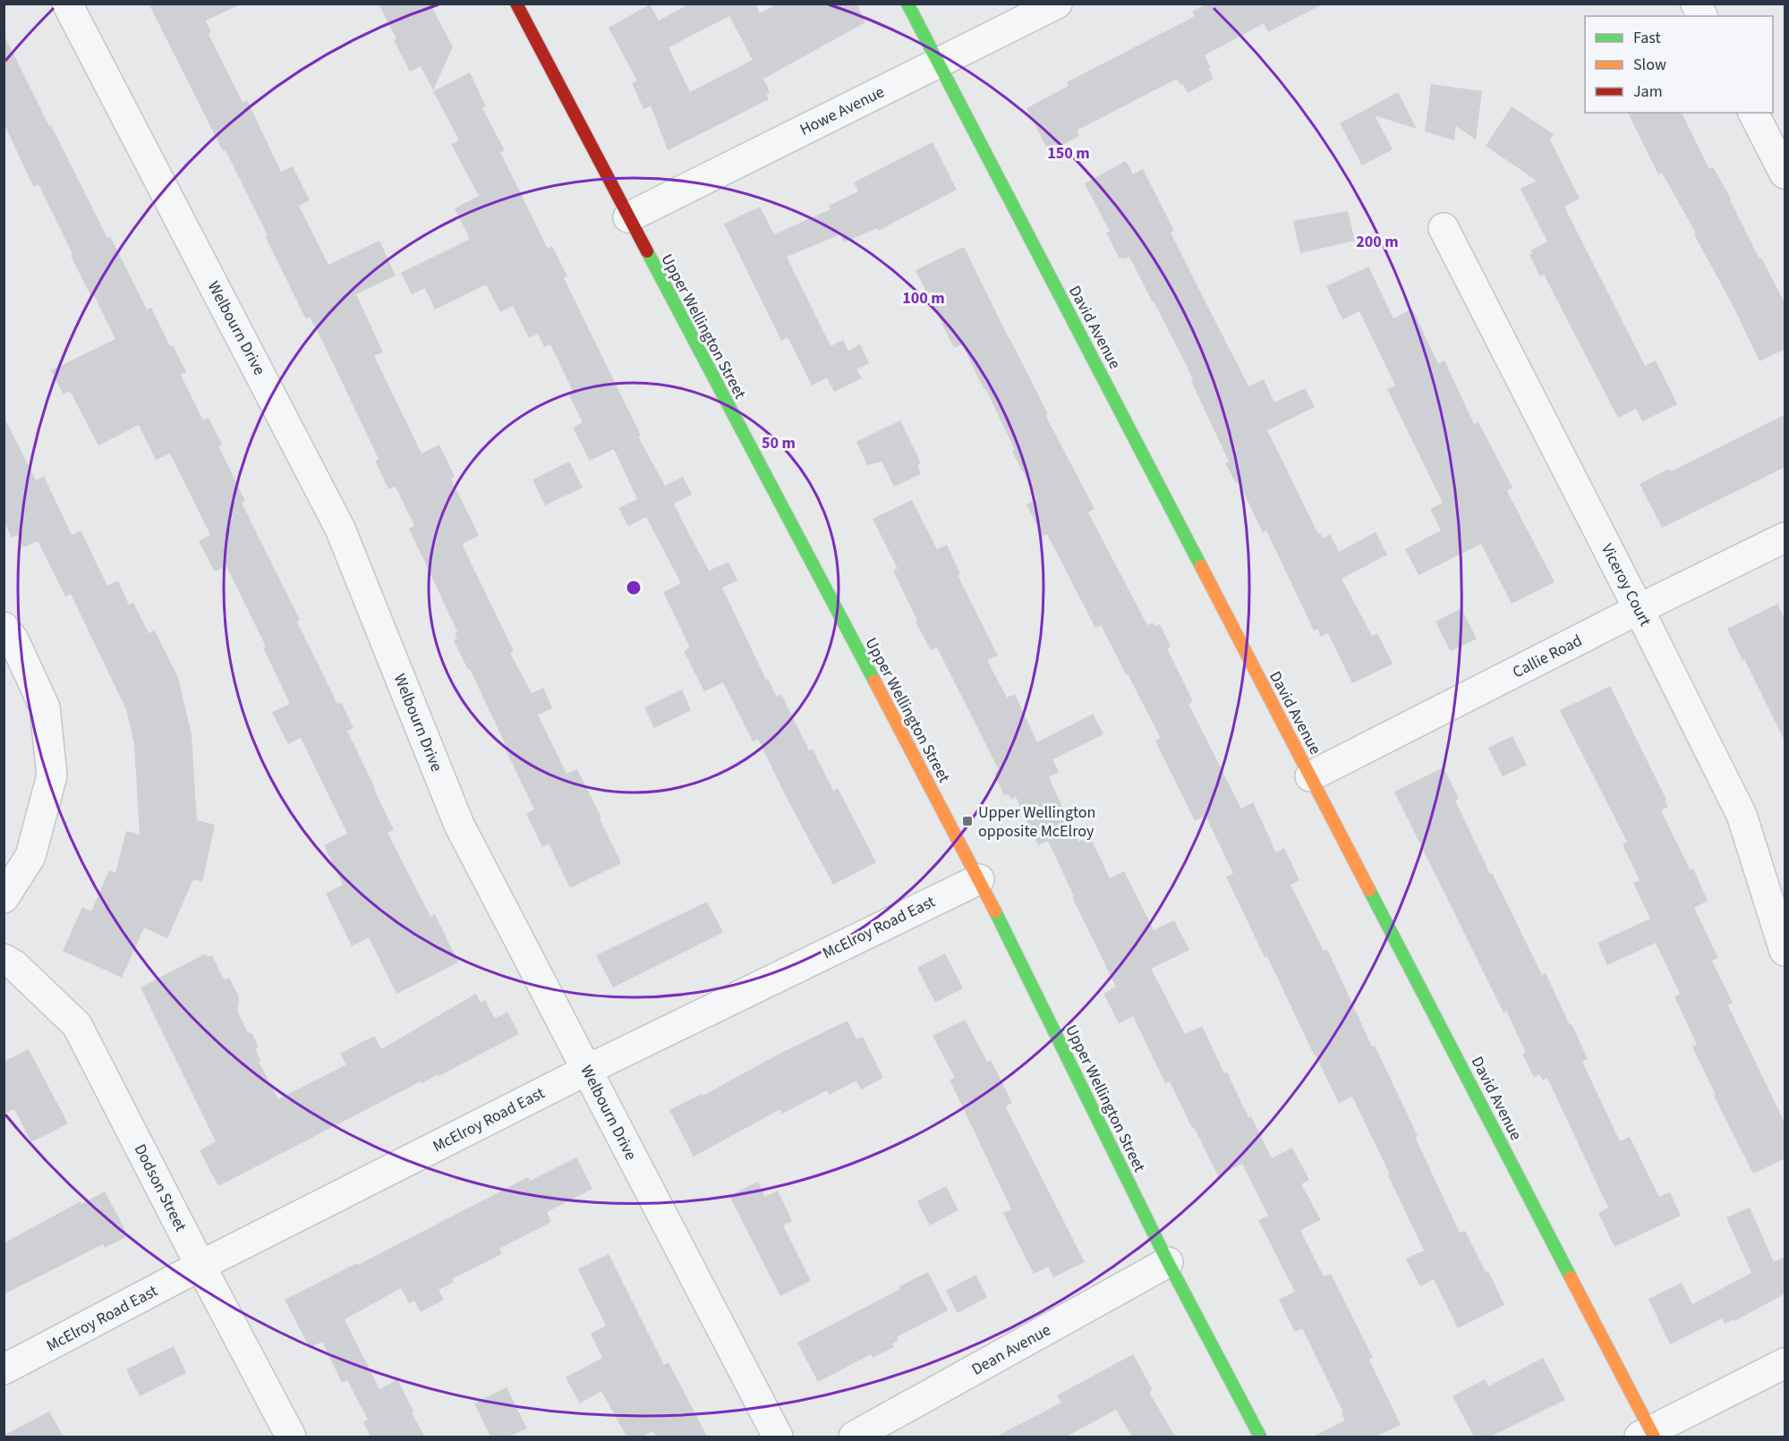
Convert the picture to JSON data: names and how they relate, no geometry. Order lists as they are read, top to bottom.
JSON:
{
  "streets": {
    "main road": ["Upper Wellington Street", "David Avenue"],
    "street": [
      "Howe Avenue",
      "Welbourn Drive",
      "Viceroy Court",
      "Callie Road",
      "McElroy Road East",
      "Dodson Street",
      "Dean Avenue"
    ]
  },
  "crossings": [
    ["Howe Avenue", "Upper Wellington Street"],
    ["Howe Avenue", "David Avenue"],
    ["Upper Wellington Street", "McElroy Road East"],
    ["Upper Wellington Street", "Dean Avenue"],
    ["David Avenue", "Callie Road"],
    ["Welbourn Drive", "McElroy Road East"],
    ["Viceroy Court", "Callie Road"],
    ["McElroy Road East", "Dodson Street"]
  ],
  "places": {
    "transit": ["Upper Wellington opposite McElroy"]
  },
  "legend": ["Fast", "Slow", "Jam"],
  "rings": [
    "150 m",
    "200 m",
    "100 m",
    "50 m"
  ]
}
